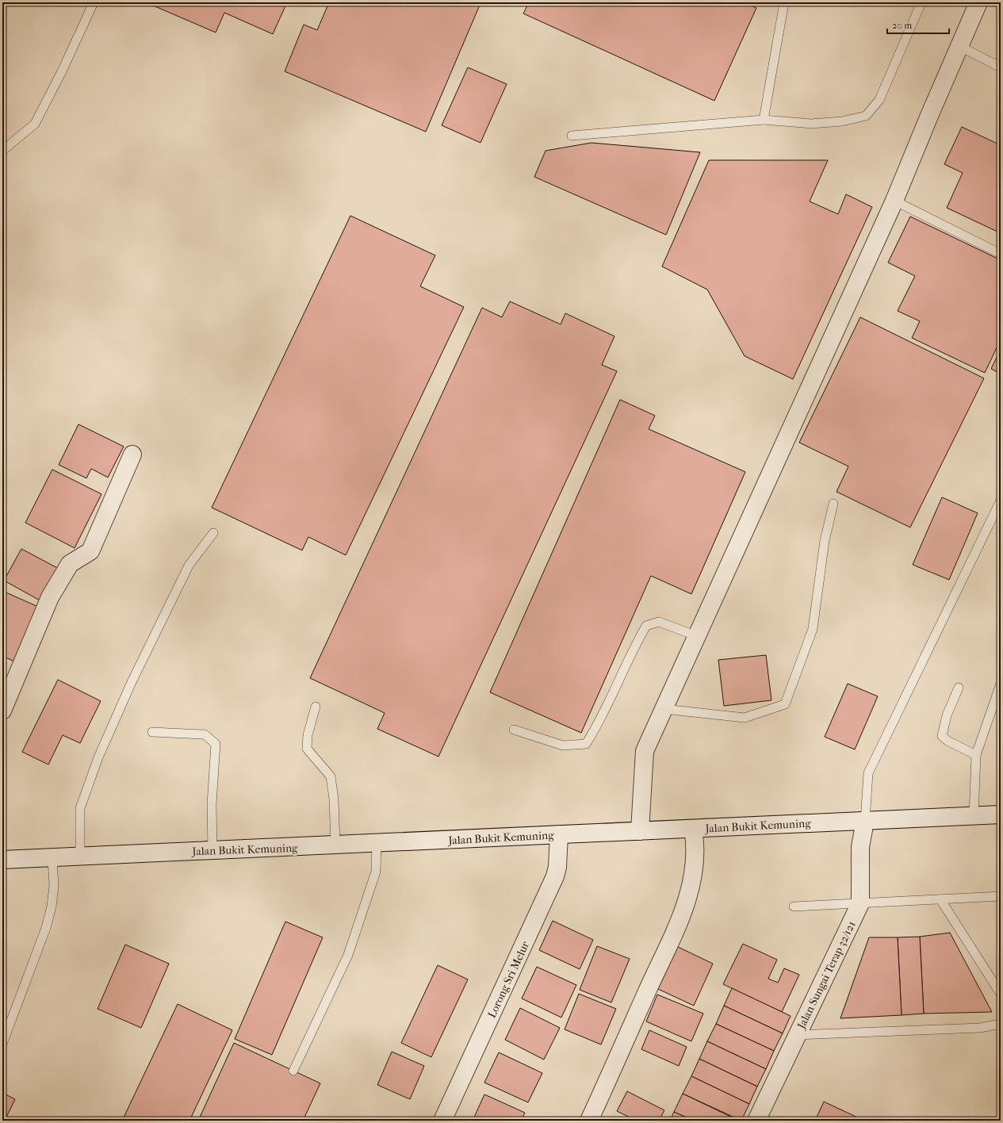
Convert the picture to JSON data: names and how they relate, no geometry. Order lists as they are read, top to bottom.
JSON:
{
  "streets": {
    "street": ["Jalan Bukit Kemuning", "Jalan Sungai Terap 32/121", "Lorong Sri Melur"]
  },
  "crossings": [
    ["Jalan Bukit Kemuning", "Jalan Sungai Terap 32/121"],
    ["Jalan Bukit Kemuning", "Lorong Sri Melur"]
  ],
  "scale_bar": "20 m"
}
